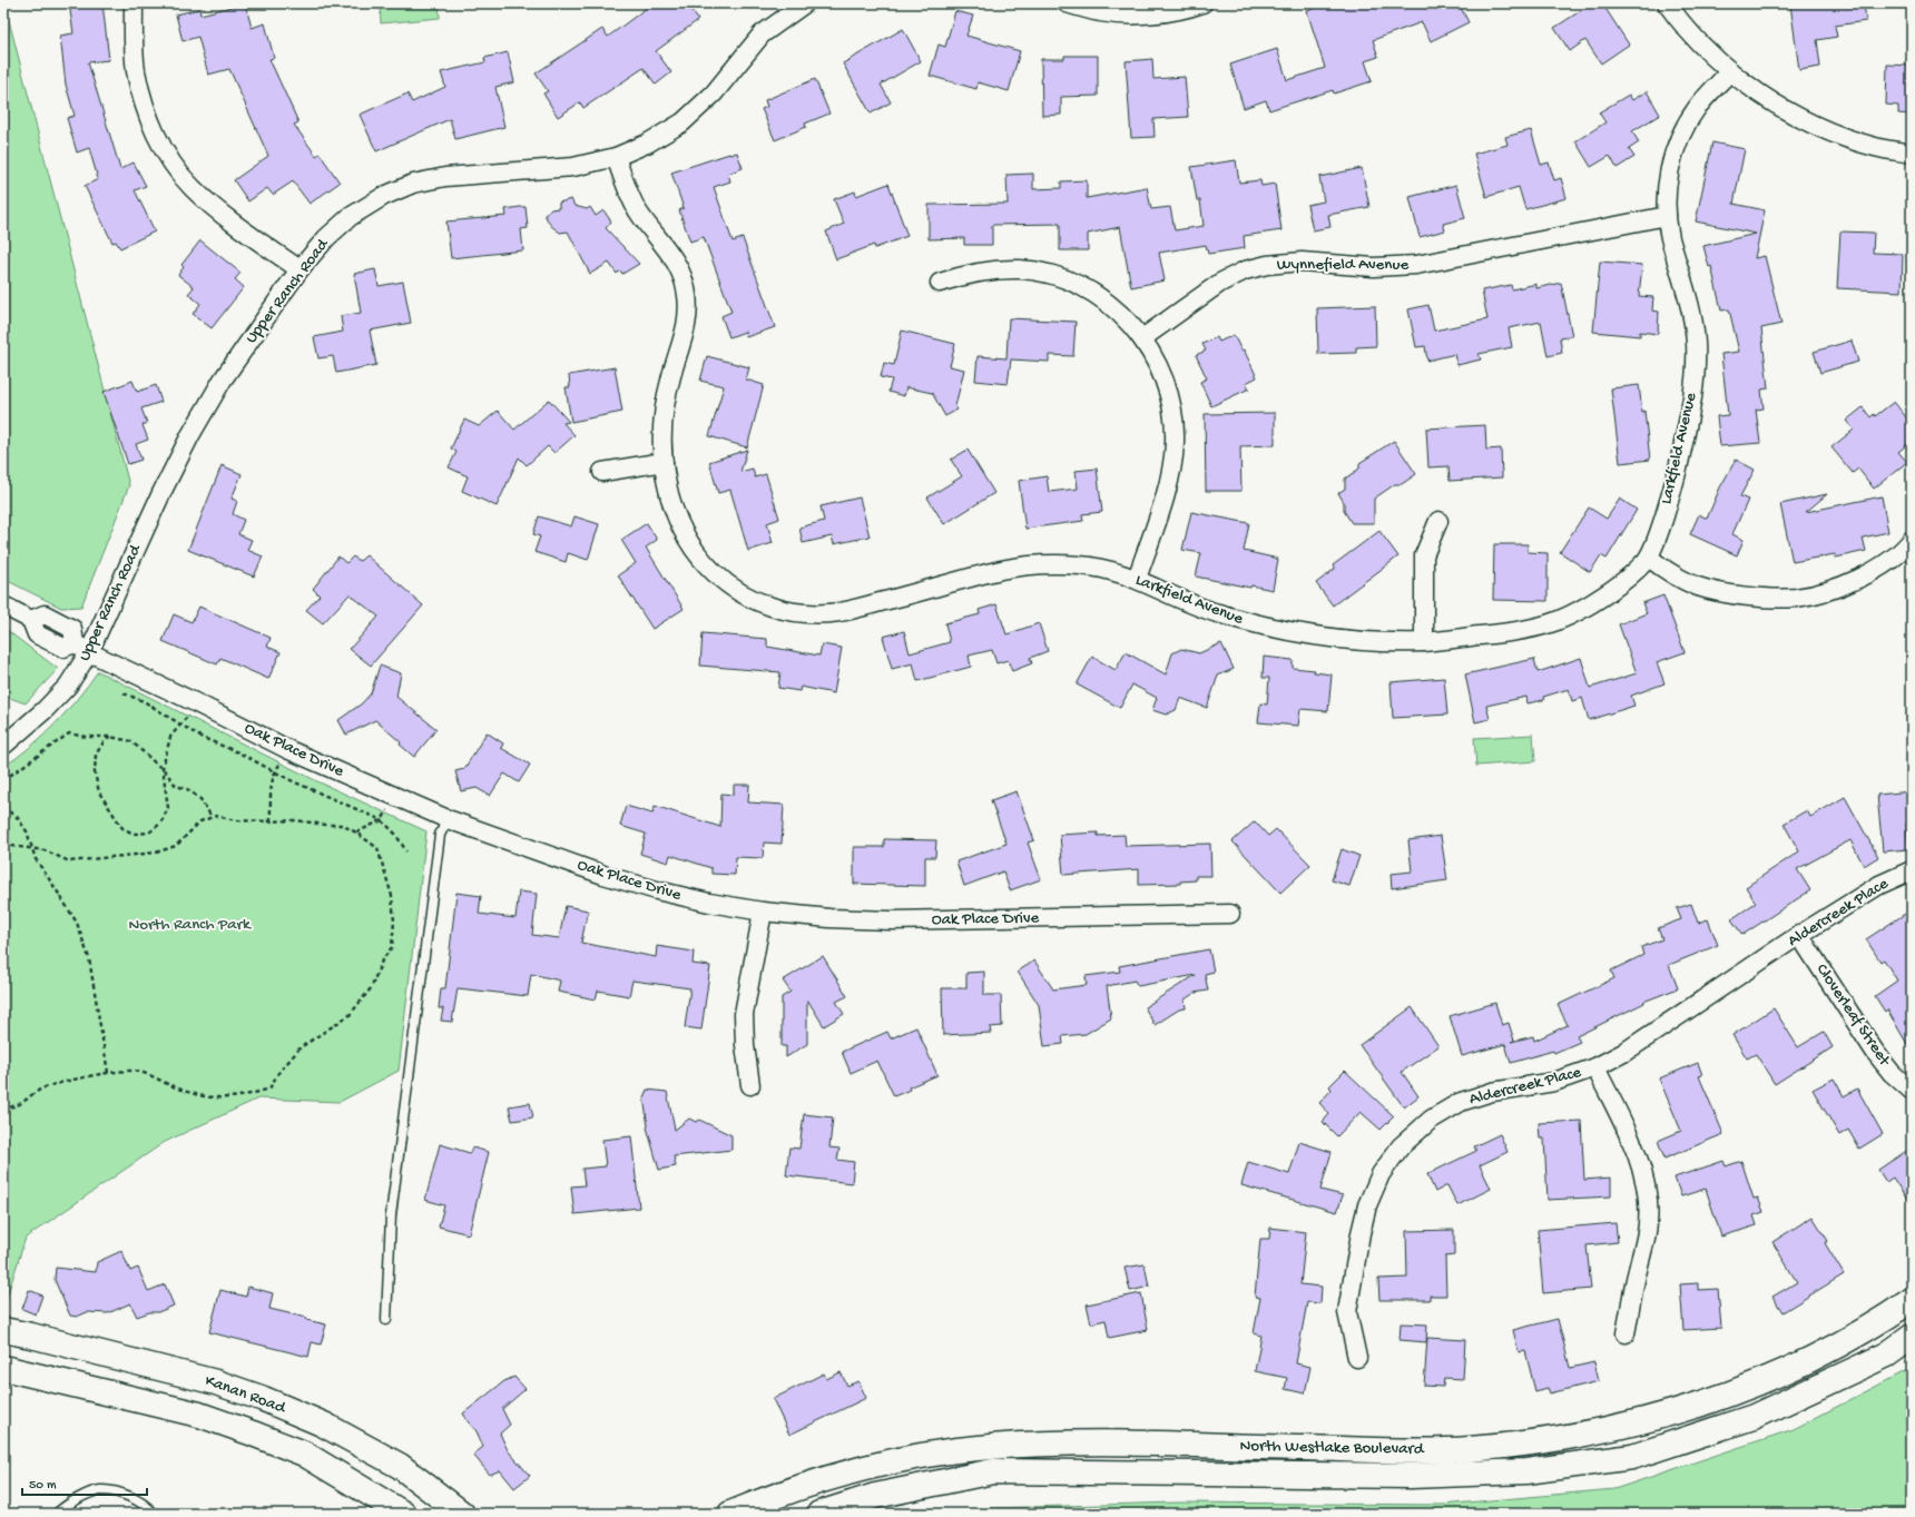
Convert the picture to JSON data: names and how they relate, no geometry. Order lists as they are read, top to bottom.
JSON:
{
  "streets": {
    "main road": ["Kanan Road", "North Westlake Boulevard"],
    "street": [
      "Wynnefield Avenue",
      "Upper Ranch Road",
      "Larkfield Avenue",
      "Oak Place Drive",
      "Aldercreek Place",
      "Cloverleaf Street"
    ]
  },
  "crossings": [
    ["Wynnefield Avenue", "Larkfield Avenue"],
    ["Upper Ranch Road", "Larkfield Avenue"],
    ["Upper Ranch Road", "Oak Place Drive"],
    ["Aldercreek Place", "Cloverleaf Street"]
  ],
  "parks": ["North Ranch Park"],
  "scale_bar": "50 m"
}
